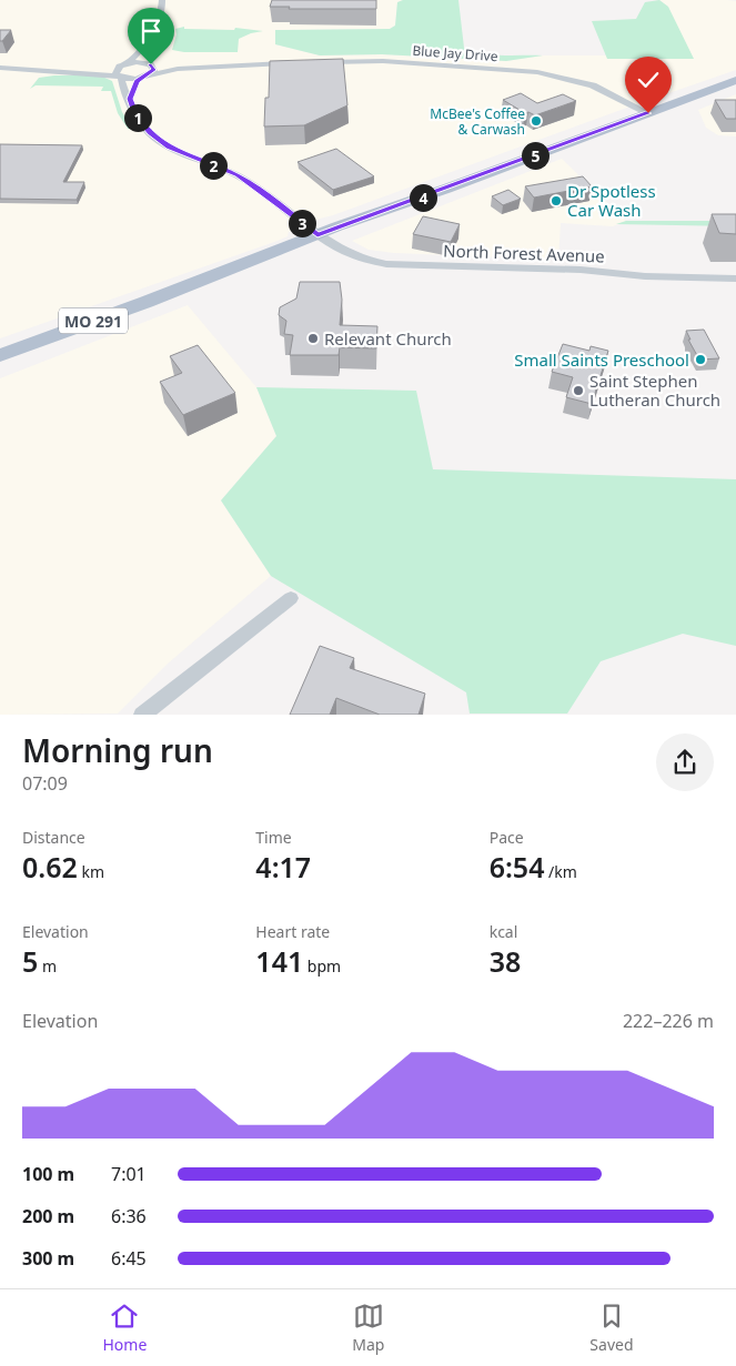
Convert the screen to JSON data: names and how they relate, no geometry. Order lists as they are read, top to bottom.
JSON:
{
  "streets": {
    "main road": ["MO 291"],
    "street": ["Blue Jay Drive", "North Forest Avenue"]
  },
  "crossings": [
    ["Blue Jay Drive", "MO 291"],
    ["North Forest Avenue", "MO 291"]
  ],
  "places": [
    "McBee's Coffee & Carwash",
    "Dr Spotless Car Wash",
    "Relevant Church",
    "Small Saints Preschool",
    "Saint Stephen Lutheran Church"
  ],
  "page": {
    "pins": [
      "1",
      "5",
      "2",
      "4",
      "3"
    ],
    "heading": ["Morning run", "07:09"],
    "stats": [
      ["Distance", "0.62 km"],
      ["Time", "4:17"],
      ["Pace", "6:54 /km"],
      ["Elevation", "5 m"],
      ["Heart rate", "141 bpm"],
      ["kcal", "38"]
    ],
    "chart": ["Elevation", "222–226 m"],
    "list": [
      {
        "name": "100 m",
        "note": "7:01"
      },
      {
        "name": "200 m",
        "note": "6:36"
      },
      {
        "name": "300 m",
        "note": "6:45"
      }
    ],
    "tabs": ["Home", "Map", "Saved"]
  }
}
